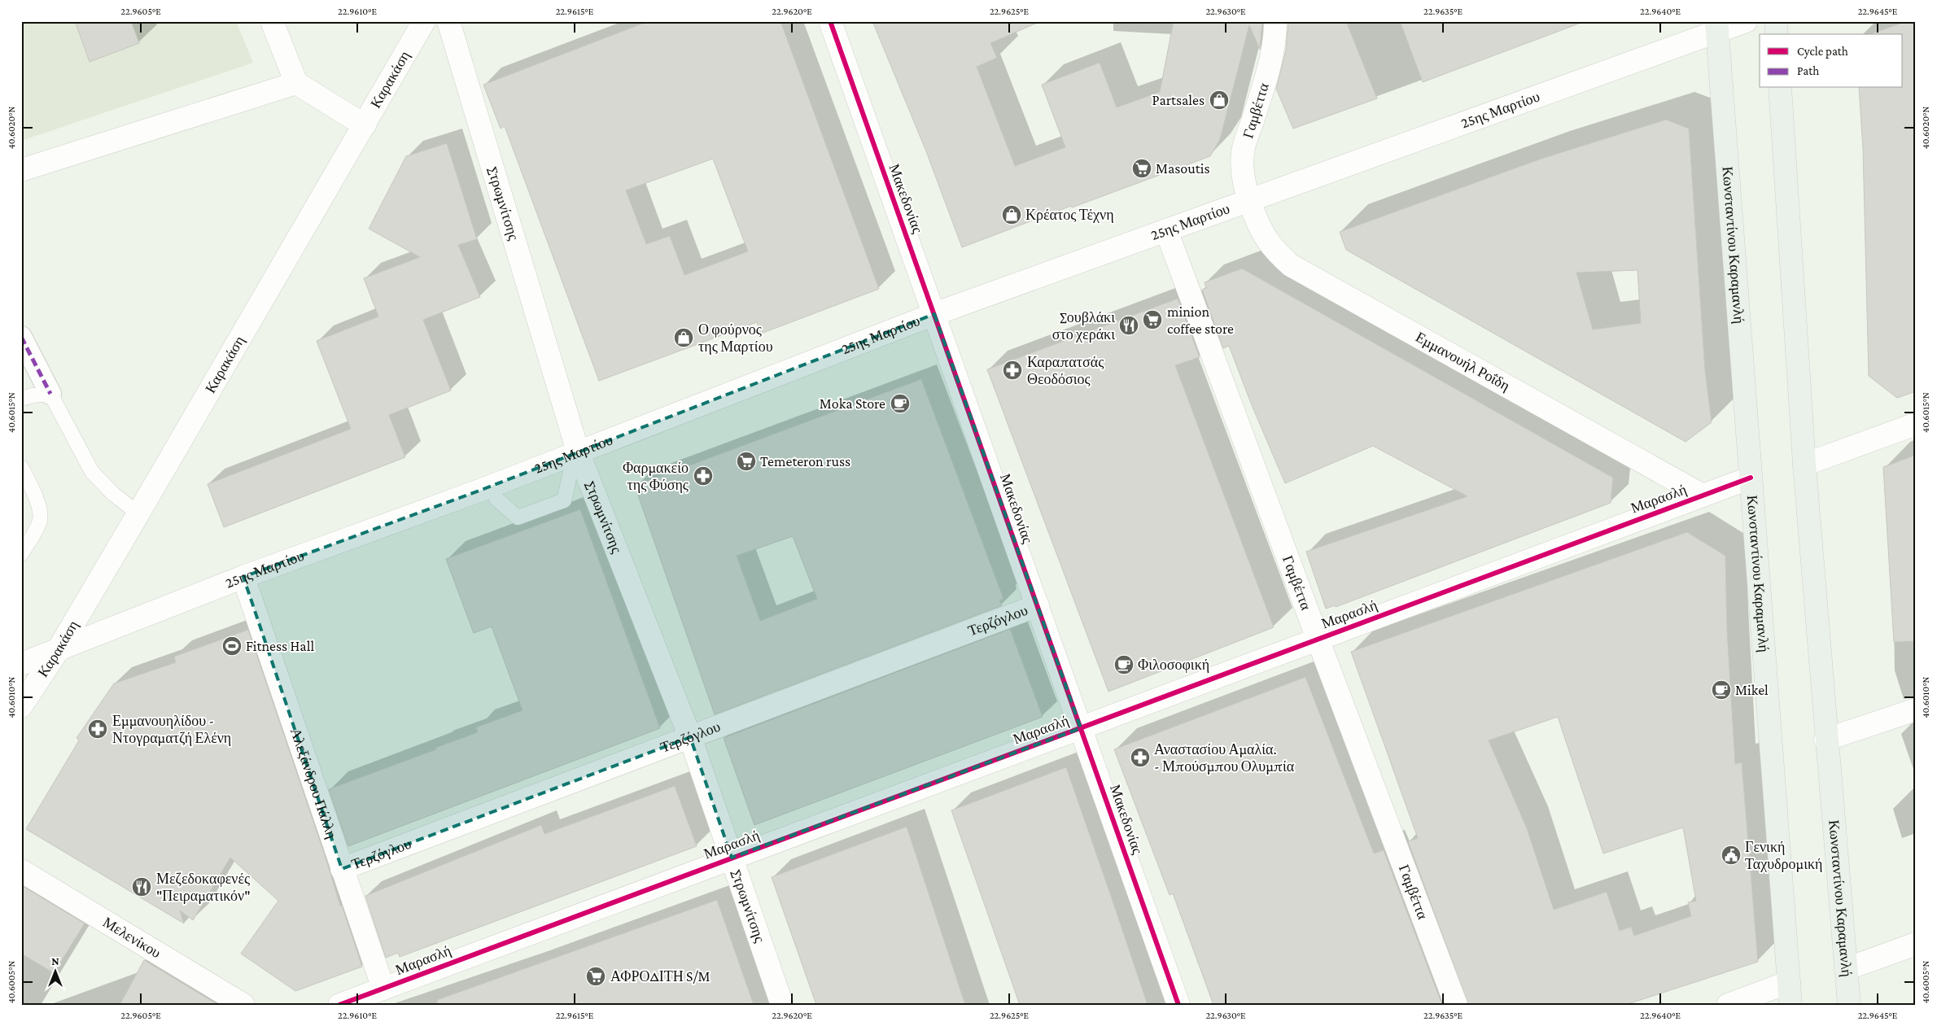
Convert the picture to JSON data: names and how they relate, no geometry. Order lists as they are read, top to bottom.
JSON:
{
  "streets": {
    "main road": ["Κωνσταντίνου Καραμανλή"],
    "street": [
      "Καρακάση",
      "25ης Μαρτίου",
      "Γαμβέττα",
      "Μακεδονίας",
      "Στρωμνίτσης",
      "Εμμανουήλ Ροΐδη",
      "Μαρασλή",
      "Τερζόγλου",
      "Αλεξάνδρου Πάλλη",
      "Μελενίκου"
    ]
  },
  "crossings": [
    ["Καρακάση", "25ης Μαρτίου"],
    ["25ης Μαρτίου", "Γαμβέττα"],
    ["25ης Μαρτίου", "Μακεδονίας"],
    ["25ης Μαρτίου", "Στρωμνίτσης"],
    ["25ης Μαρτίου", "Κωνσταντίνου Καραμανλή"],
    ["25ης Μαρτίου", "Εμμανουήλ Ροΐδη"],
    ["25ης Μαρτίου", "Αλεξάνδρου Πάλλη"],
    ["Γαμβέττα", "Εμμανουήλ Ροΐδη"],
    ["Γαμβέττα", "Μαρασλή"],
    ["Μακεδονίας", "Μαρασλή"],
    ["Μακεδονίας", "Τερζόγλου"],
    ["Στρωμνίτσης", "Μαρασλή"],
    ["Στρωμνίτσης", "Τερζόγλου"],
    ["Κωνσταντίνου Καραμανλή", "Μαρασλή"],
    ["Εμμανουήλ Ροΐδη", "Μαρασλή"],
    ["Μαρασλή", "Αλεξάνδρου Πάλλη"],
    ["Τερζόγλου", "Αλεξάνδρου Πάλλη"]
  ],
  "places": {
    "shop": ["Partsales", "Κρέατος Τέχνη", "Ο φούρνος της Μαρτίου"],
    "supermarket": [
      "Masoutis",
      "minion coffee store",
      "Temeteron russ",
      "ΑΦΡΟΔΙΤΗ S/M"
    ],
    "restaurant": ["Σουβλάκι στο χεράκι", "Μεζεδοκαφενές \"Πειραματικόν\""],
    "pharmacy": [
      "Καραπατσάς Θεοδόσιος",
      "Φαρμακείο της Φύσης",
      "Εμμανουηλίδου - Ντογραματζή Ελένη",
      "Αναστασίου Αμαλία. - Μπούσμπου Ολυμπία"
    ],
    "cafe": ["Moka Store", "Φιλοσοφική", "Mikel"],
    "sports": ["Fitness Hall"],
    "public building": ["Γενική Ταχυδρομική"]
  },
  "legend": ["Cycle path", "Path"],
  "north": "top",
  "coordinates": [
    "22.9605°E",
    "22.9610°E",
    "22.9615°E",
    "22.9620°E",
    "22.9625°E",
    "22.9630°E",
    "22.9635°E",
    "22.9640°E",
    "22.9645°E",
    "40.6020°N",
    "40.6015°N",
    "40.6010°N",
    "40.6005°N"
  ]
}
